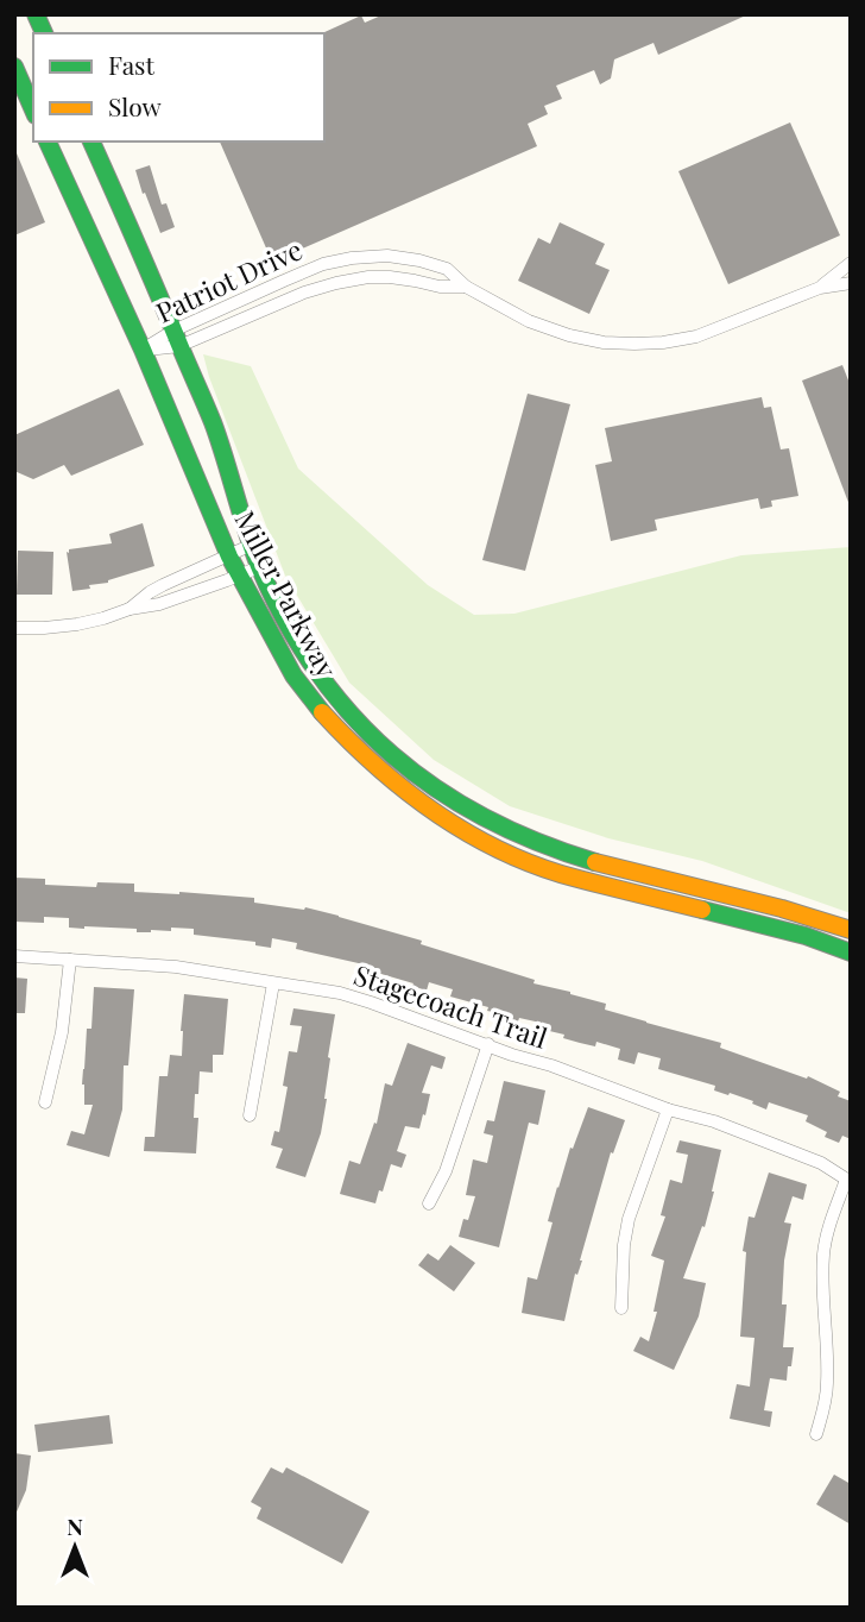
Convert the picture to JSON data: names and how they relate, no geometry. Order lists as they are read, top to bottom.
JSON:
{
  "streets": {
    "street": ["Patriot Drive", "Miller Parkway", "Stagecoach Trail"]
  },
  "crossings": [
    ["Patriot Drive", "Miller Parkway"]
  ],
  "legend": ["Fast", "Slow"],
  "north": "top"
}
